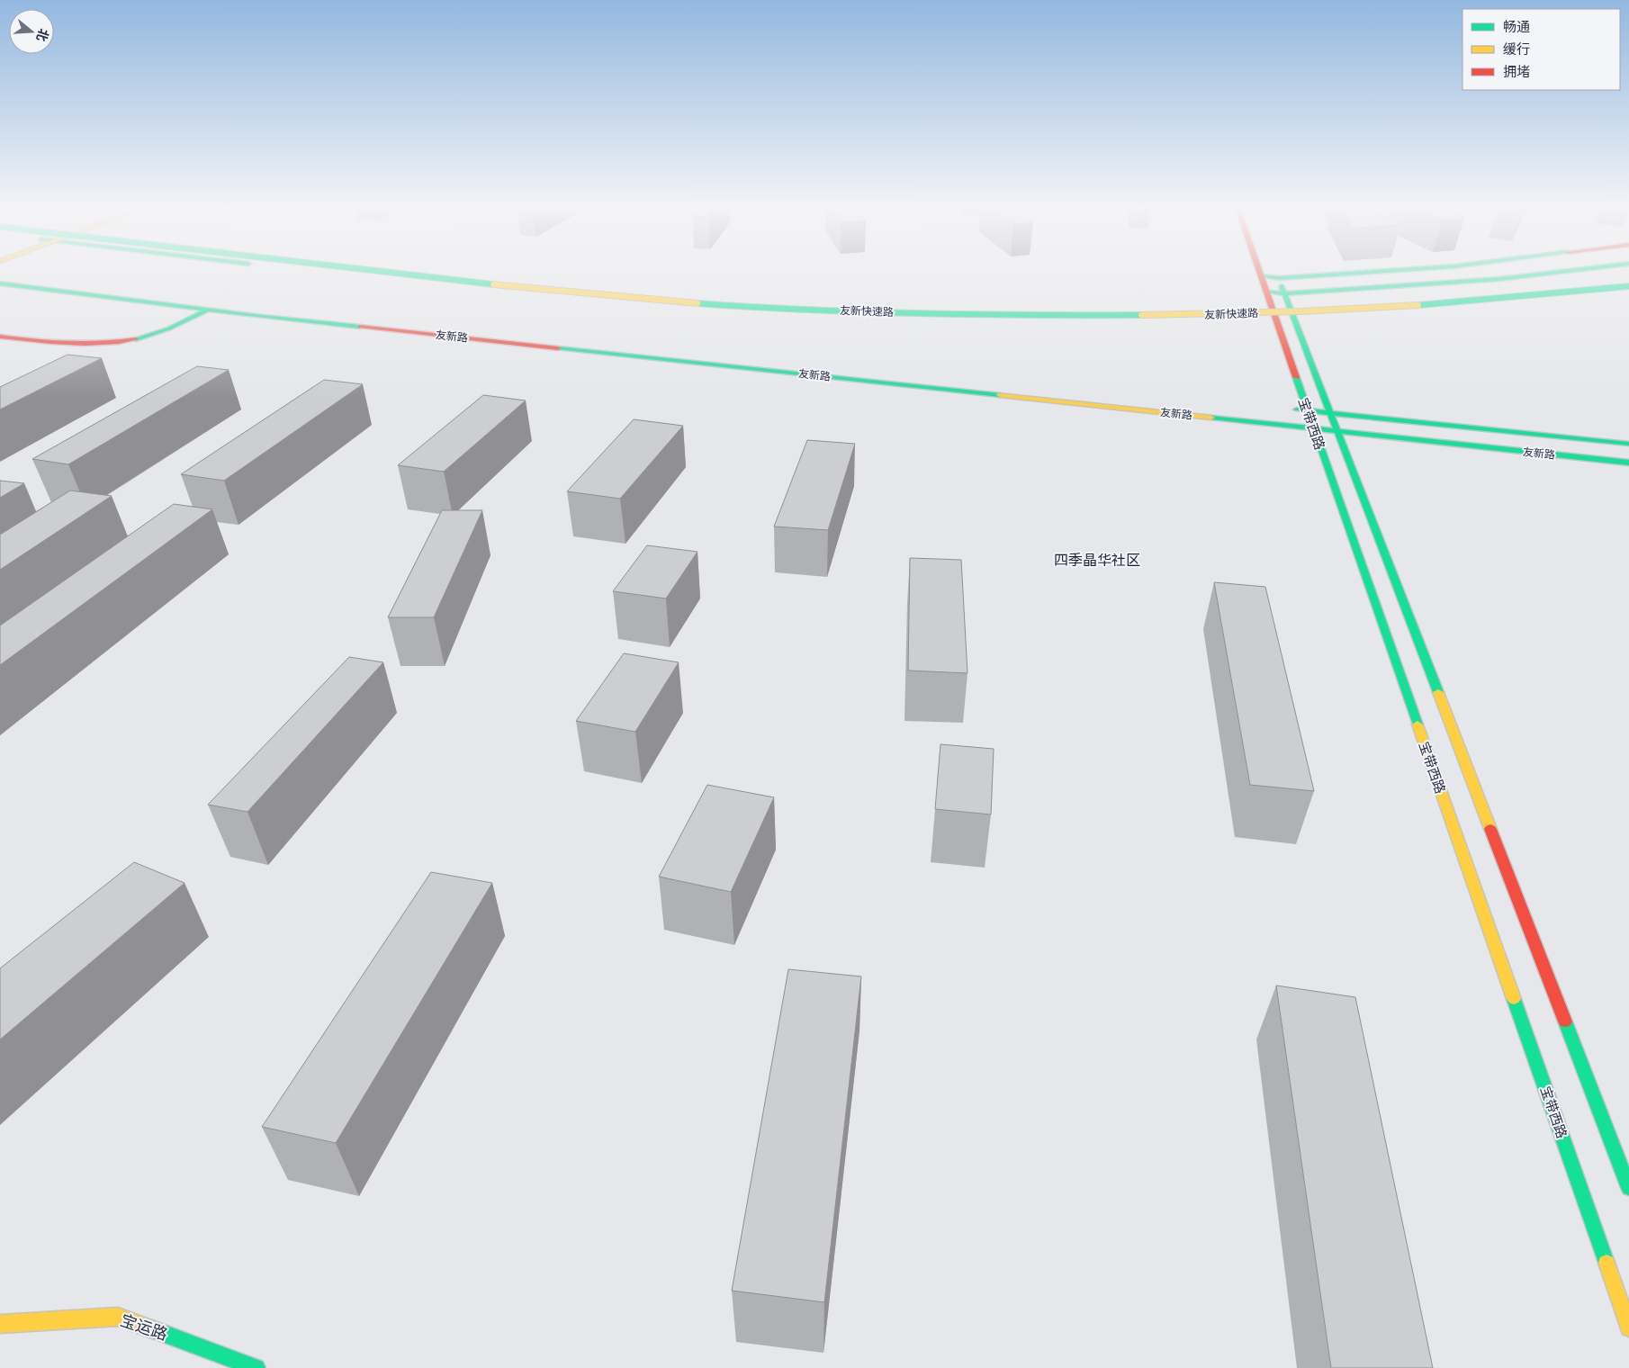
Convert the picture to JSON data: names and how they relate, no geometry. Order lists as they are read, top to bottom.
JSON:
{
  "streets": {
    "main road": [
      "友新快速路",
      "友新路",
      "宝带西路",
      "宝运路"
    ]
  },
  "crossings": [
    ["友新快速路", "宝带西路"],
    ["友新路", "宝带西路"]
  ],
  "districts": ["四季晶华社区"],
  "legend": ["畅通", "缓行", "拥堵"],
  "north": "right"
}
